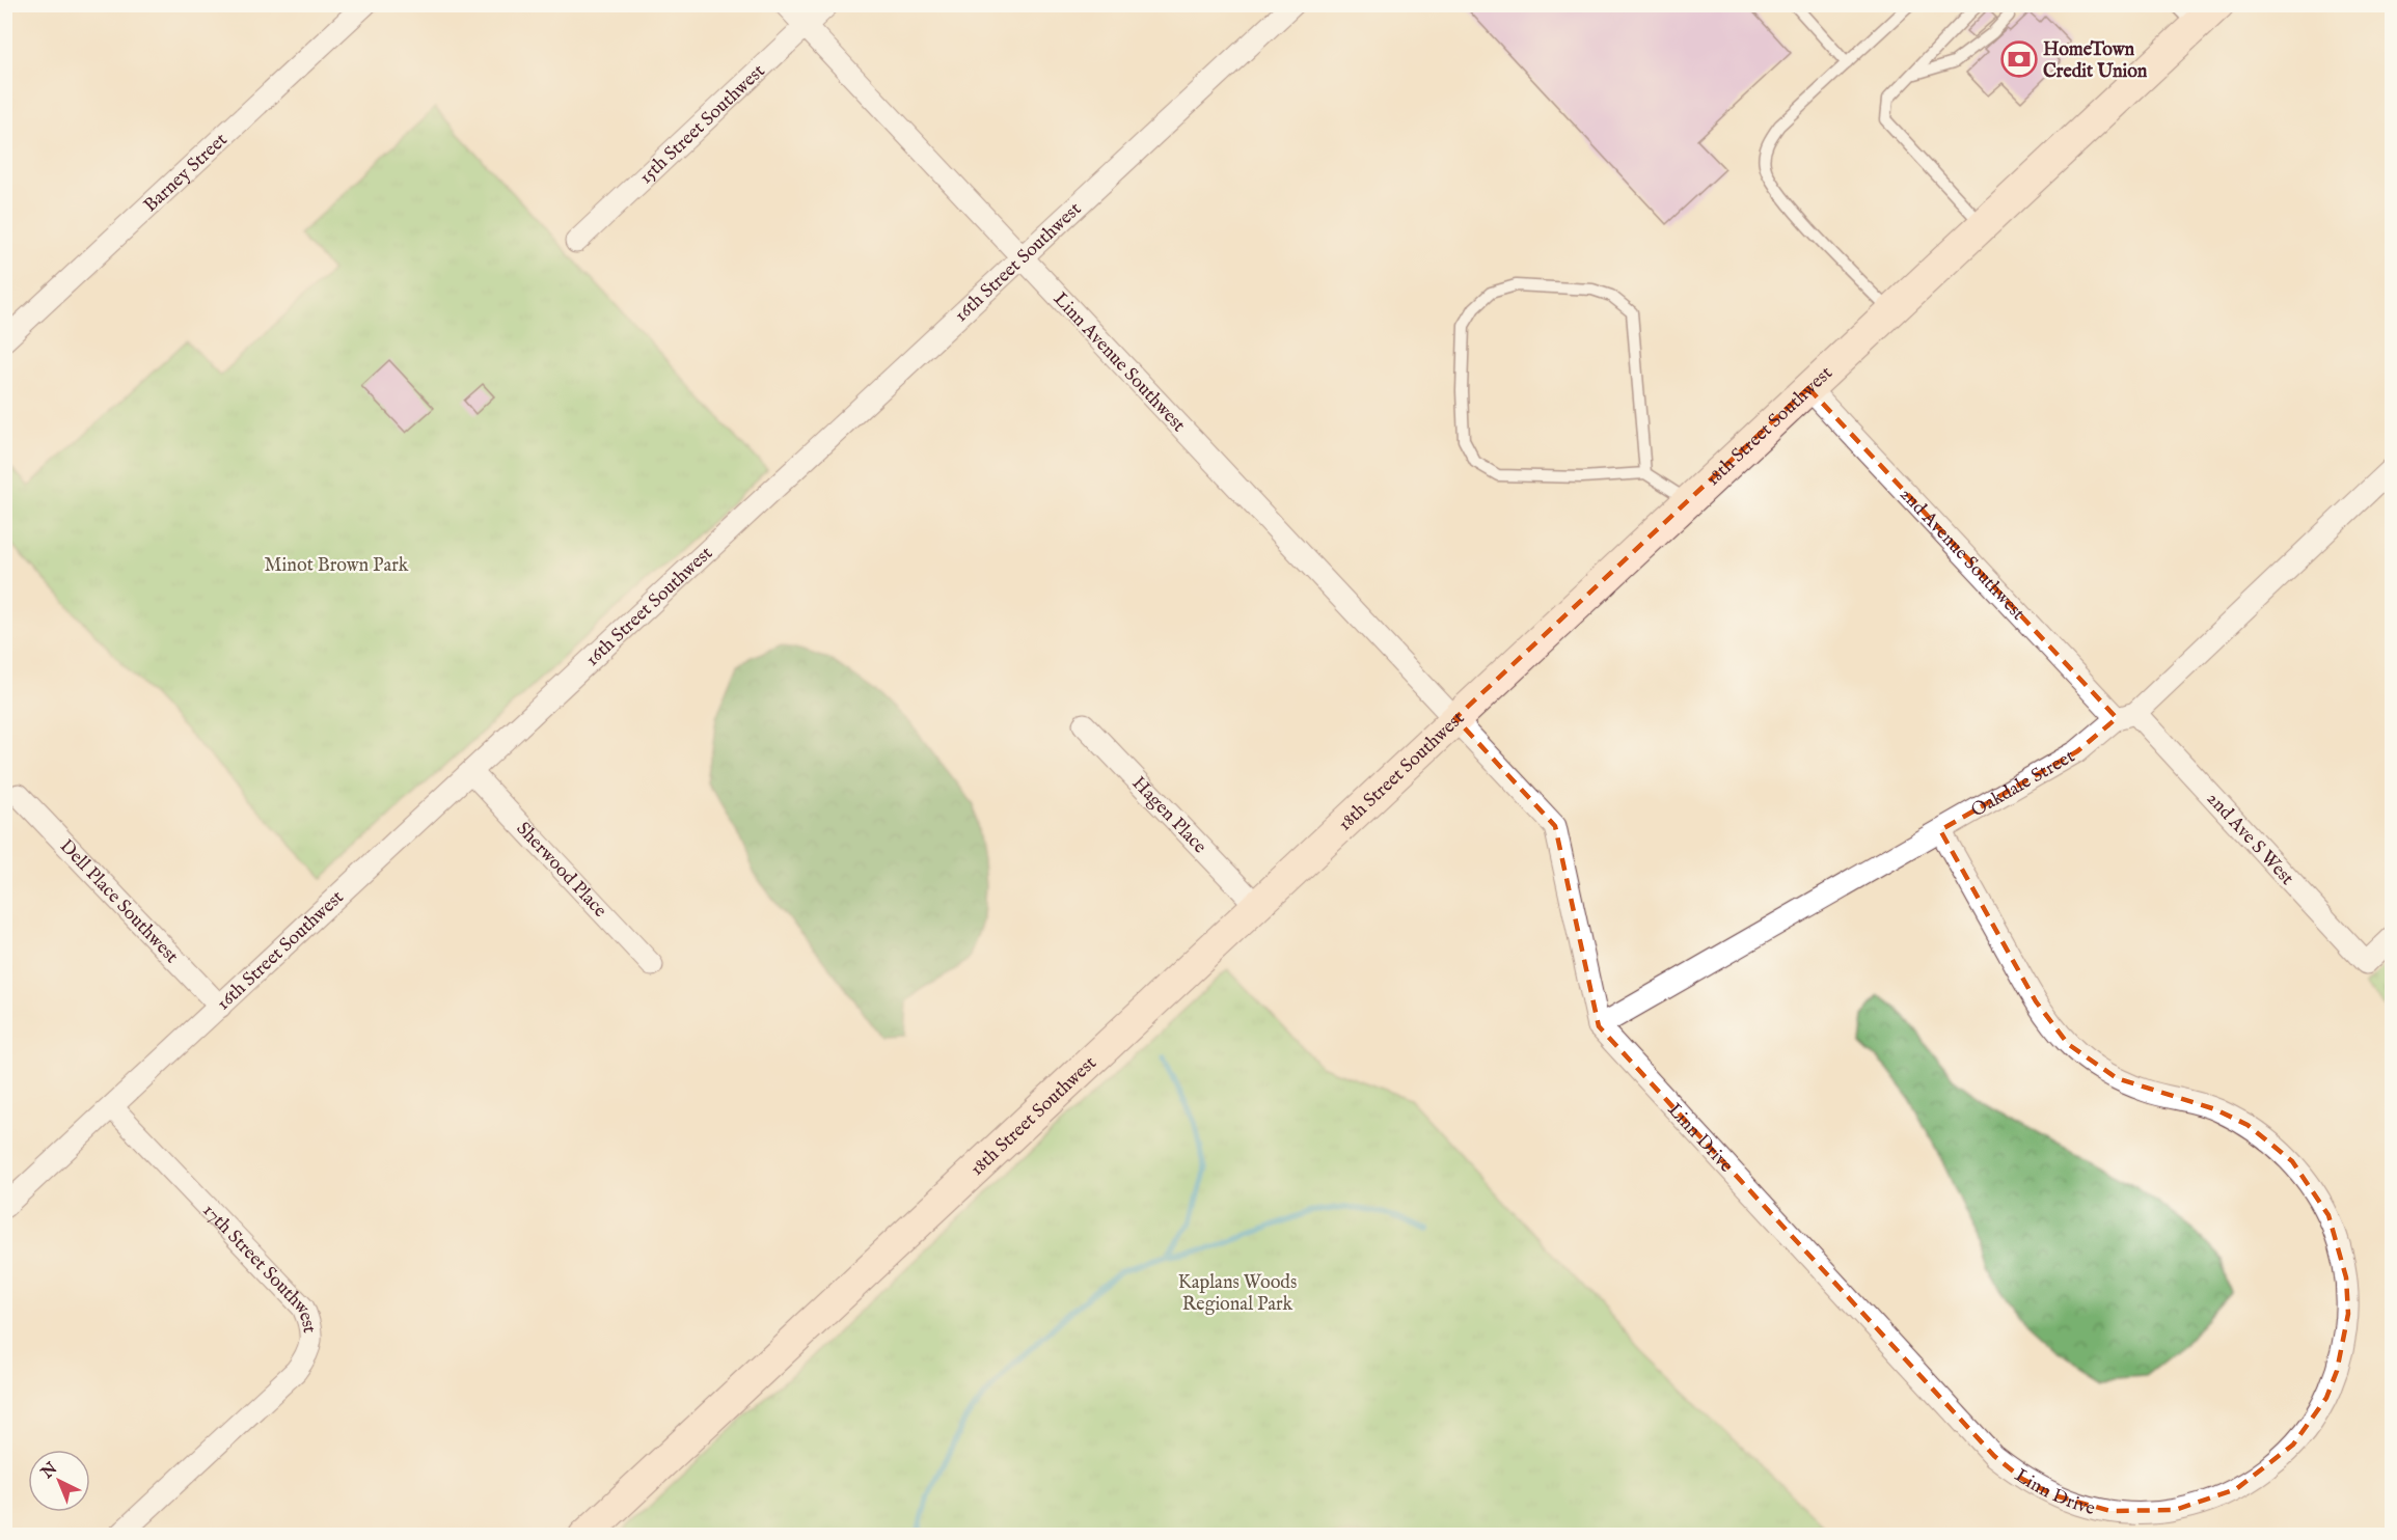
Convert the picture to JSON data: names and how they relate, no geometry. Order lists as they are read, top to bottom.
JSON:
{
  "streets": {
    "street": [
      "15th Street Southwest",
      "Barney Street",
      "16th Street Southwest",
      "Linn Avenue Southwest",
      "18th Street Southwest",
      "2nd Avenue Southwest",
      "Oakdale Street",
      "Hagen Place",
      "2nd Ave S West",
      "Sherwood Place",
      "Dell Place Southwest",
      "Linn Drive",
      "17th Street Southwest"
    ]
  },
  "crossings": [
    ["15th Street Southwest", "Linn Avenue Southwest"],
    ["16th Street Southwest", "Linn Avenue Southwest"],
    ["16th Street Southwest", "Sherwood Place"],
    ["16th Street Southwest", "Dell Place Southwest"],
    ["16th Street Southwest", "17th Street Southwest"],
    ["Linn Avenue Southwest", "18th Street Southwest"],
    ["18th Street Southwest", "2nd Avenue Southwest"],
    ["18th Street Southwest", "Hagen Place"],
    ["2nd Avenue Southwest", "Oakdale Street"],
    ["2nd Avenue Southwest", "2nd Ave S West"],
    ["Oakdale Street", "2nd Ave S West"],
    ["Oakdale Street", "Linn Drive"]
  ],
  "parks": ["Minot Brown Park", "Kaplans Woods Regional Park"],
  "places": {
    "bank": ["HomeTown Credit Union"]
  },
  "north": "top left"
}
